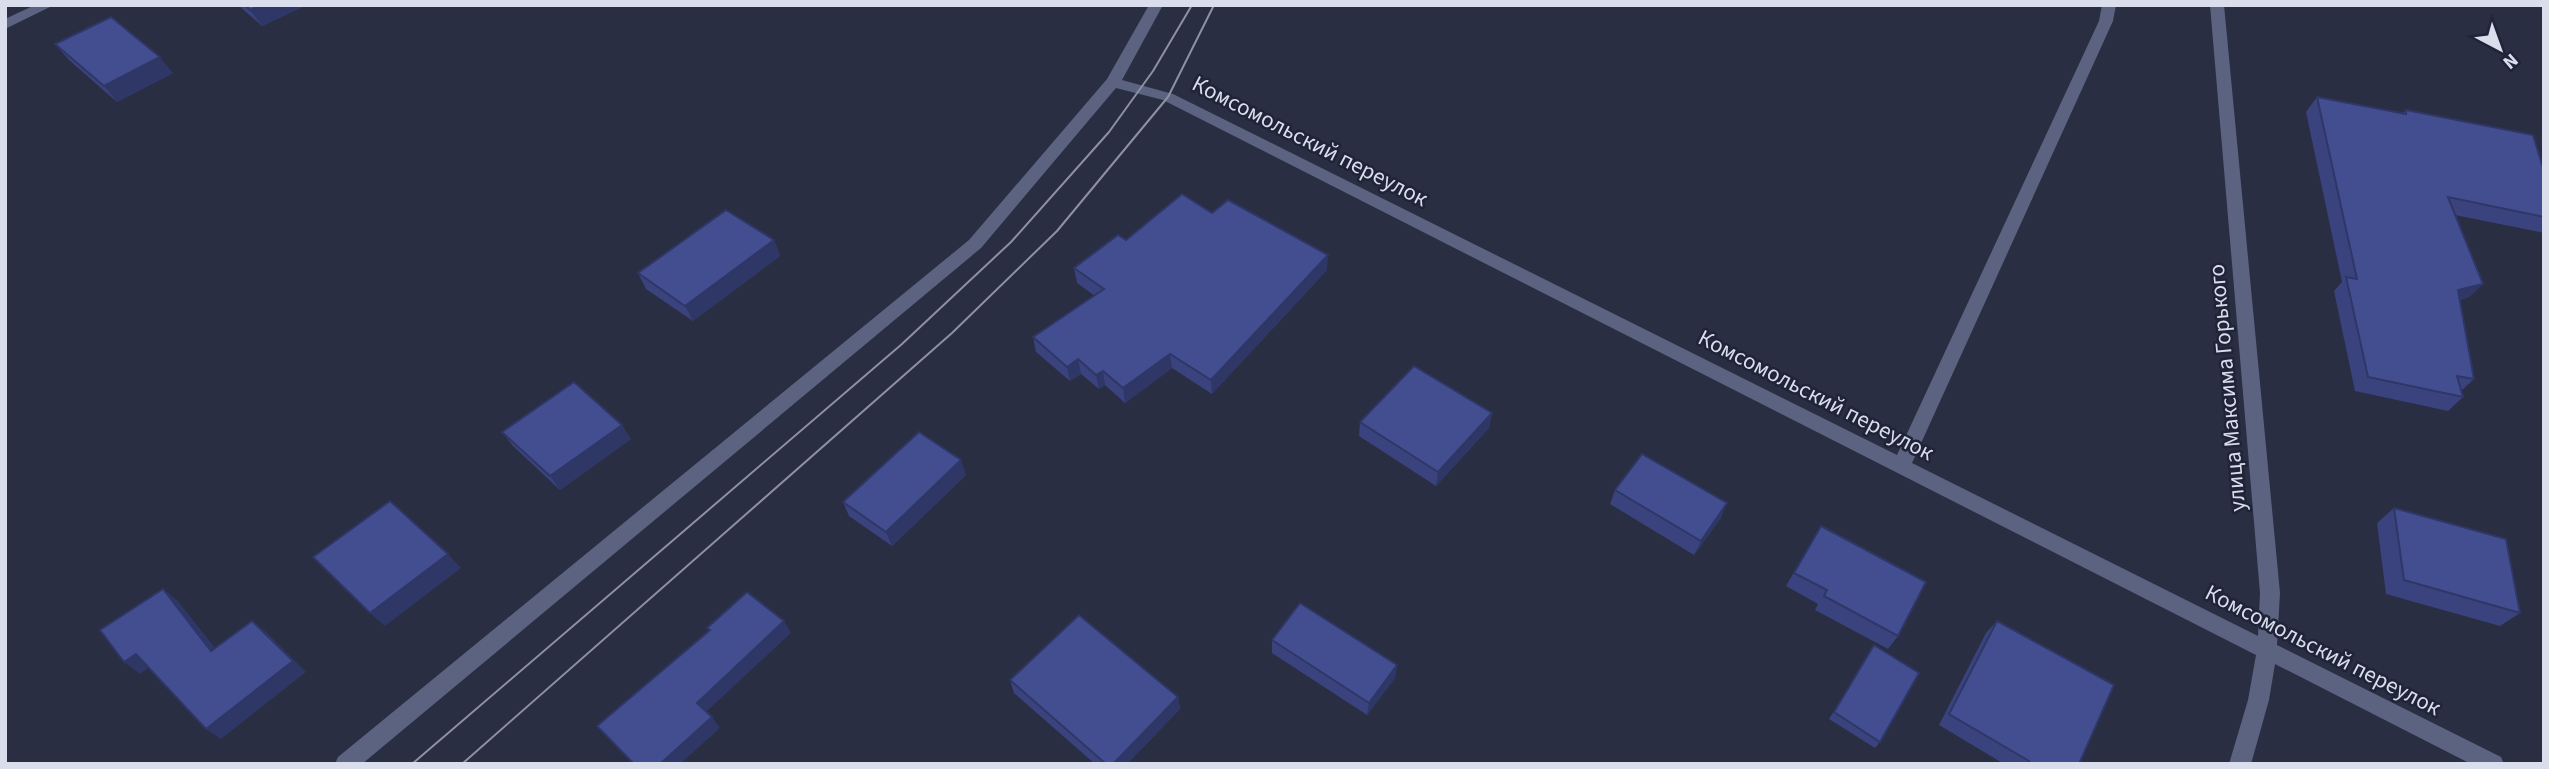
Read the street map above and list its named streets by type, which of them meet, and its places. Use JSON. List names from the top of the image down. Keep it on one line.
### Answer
{"streets":{"street":["Комсомольский переулок","улица Максима Горького"]},"crossings":[["Комсомольский переулок","улица Максима Горького"]],"north":"bottom right"}
